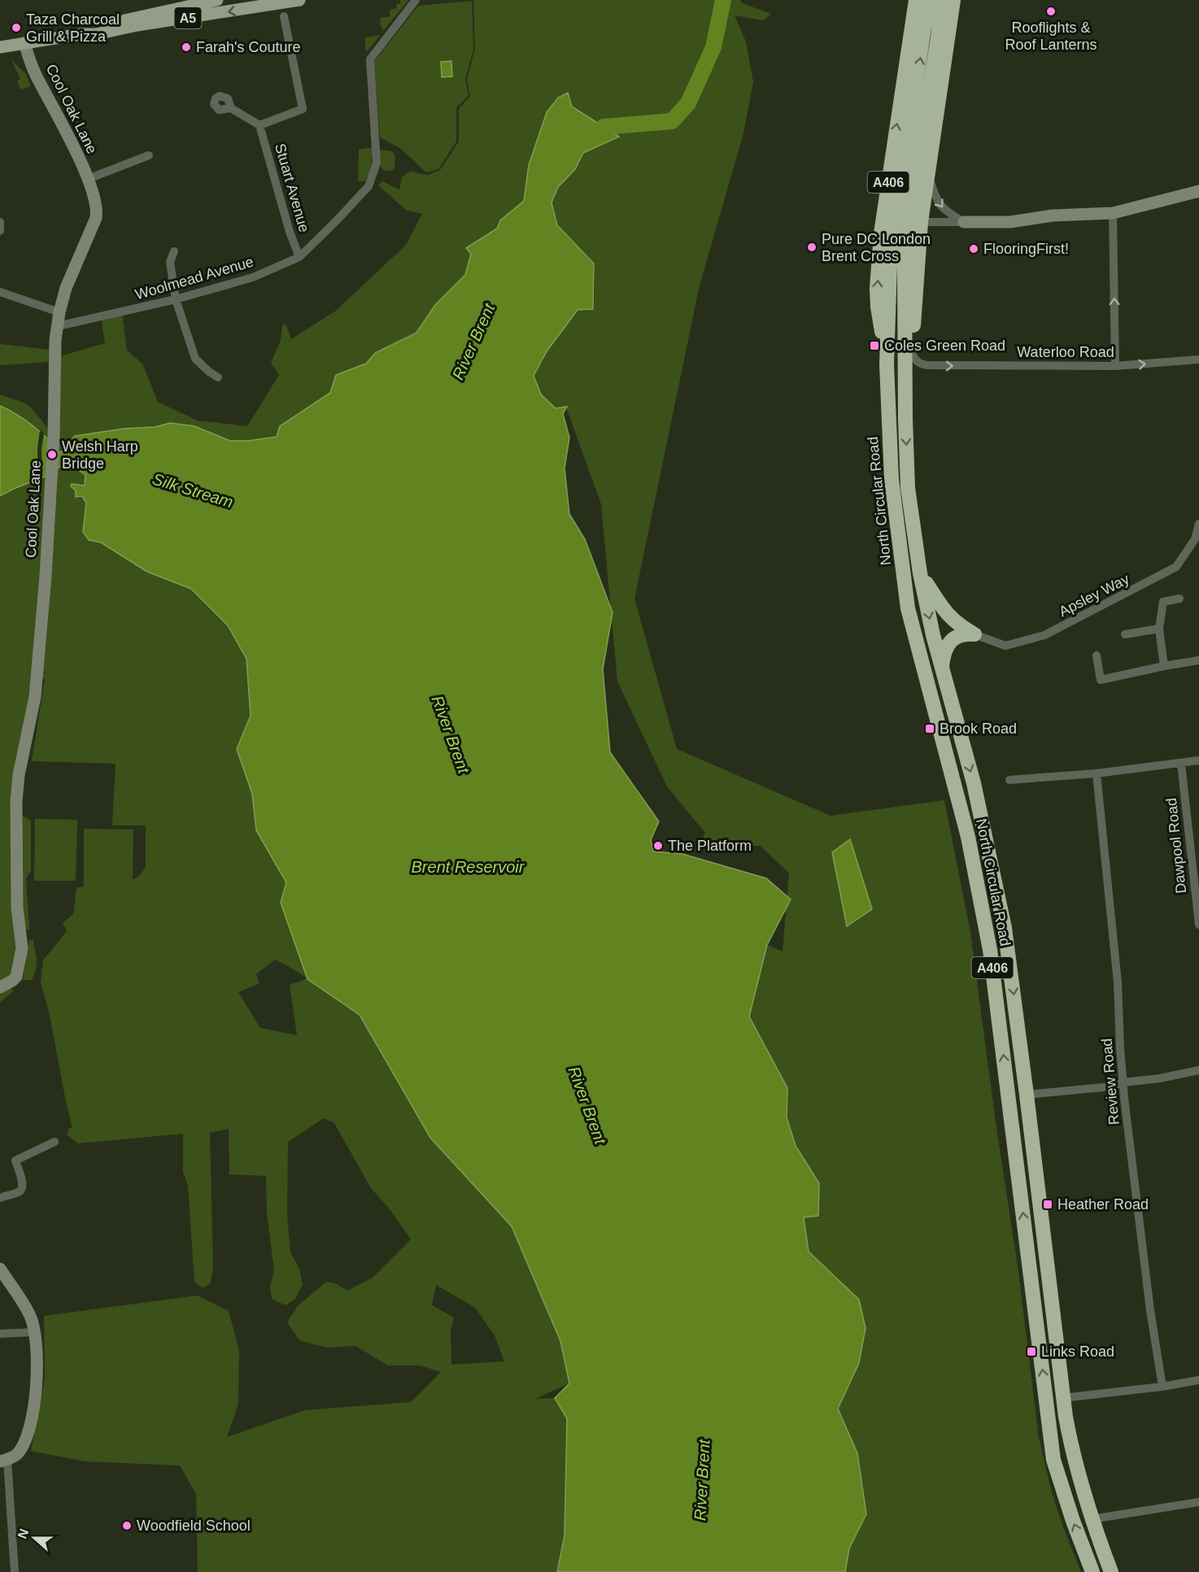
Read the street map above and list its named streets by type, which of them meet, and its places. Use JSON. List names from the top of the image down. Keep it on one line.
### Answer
{"streets":{"highway":["A406","North Circular Road"],"main road":["A5"],"street":["Cool Oak Lane","Stuart Avenue","Woolmead Avenue","Waterloo Road","Apsley Way","Dawpool Road","Review Road"]},"crossings":[["A5","Cool Oak Lane"],["Cool Oak Lane","Woolmead Avenue"],["A406","Waterloo Road"],["A406","North Circular Road"],["Stuart Avenue","Woolmead Avenue"]],"one_way":["Waterloo Road"],"water":["River Brent","Silk Stream","Brent Reservoir"],"places":{"other":["Rooflights & Roof Lanterns","Taza Charcoal Grill & Pizza","Farah's Couture","Pure DC London Brent Cross","FlooringFirst!","Welsh Harp Bridge","The Platform","Woodfield School"],"transit":["Coles Green Road","Brook Road","Heather Road","Links Road"]},"north":"left"}
